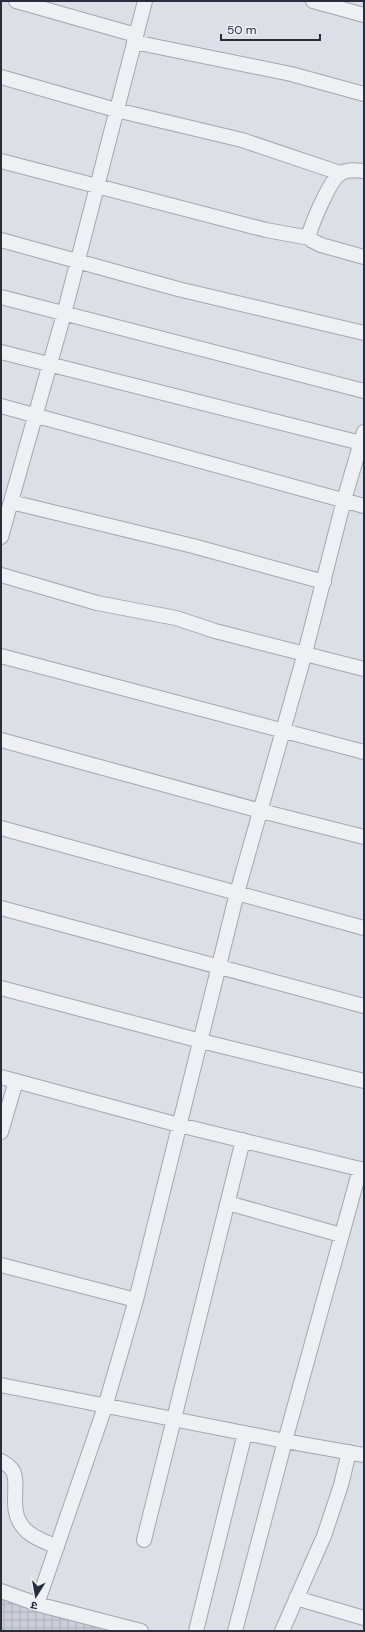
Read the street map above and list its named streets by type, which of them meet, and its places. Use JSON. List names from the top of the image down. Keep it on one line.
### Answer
{"scale_bar":"50 m","north":"bottom"}
